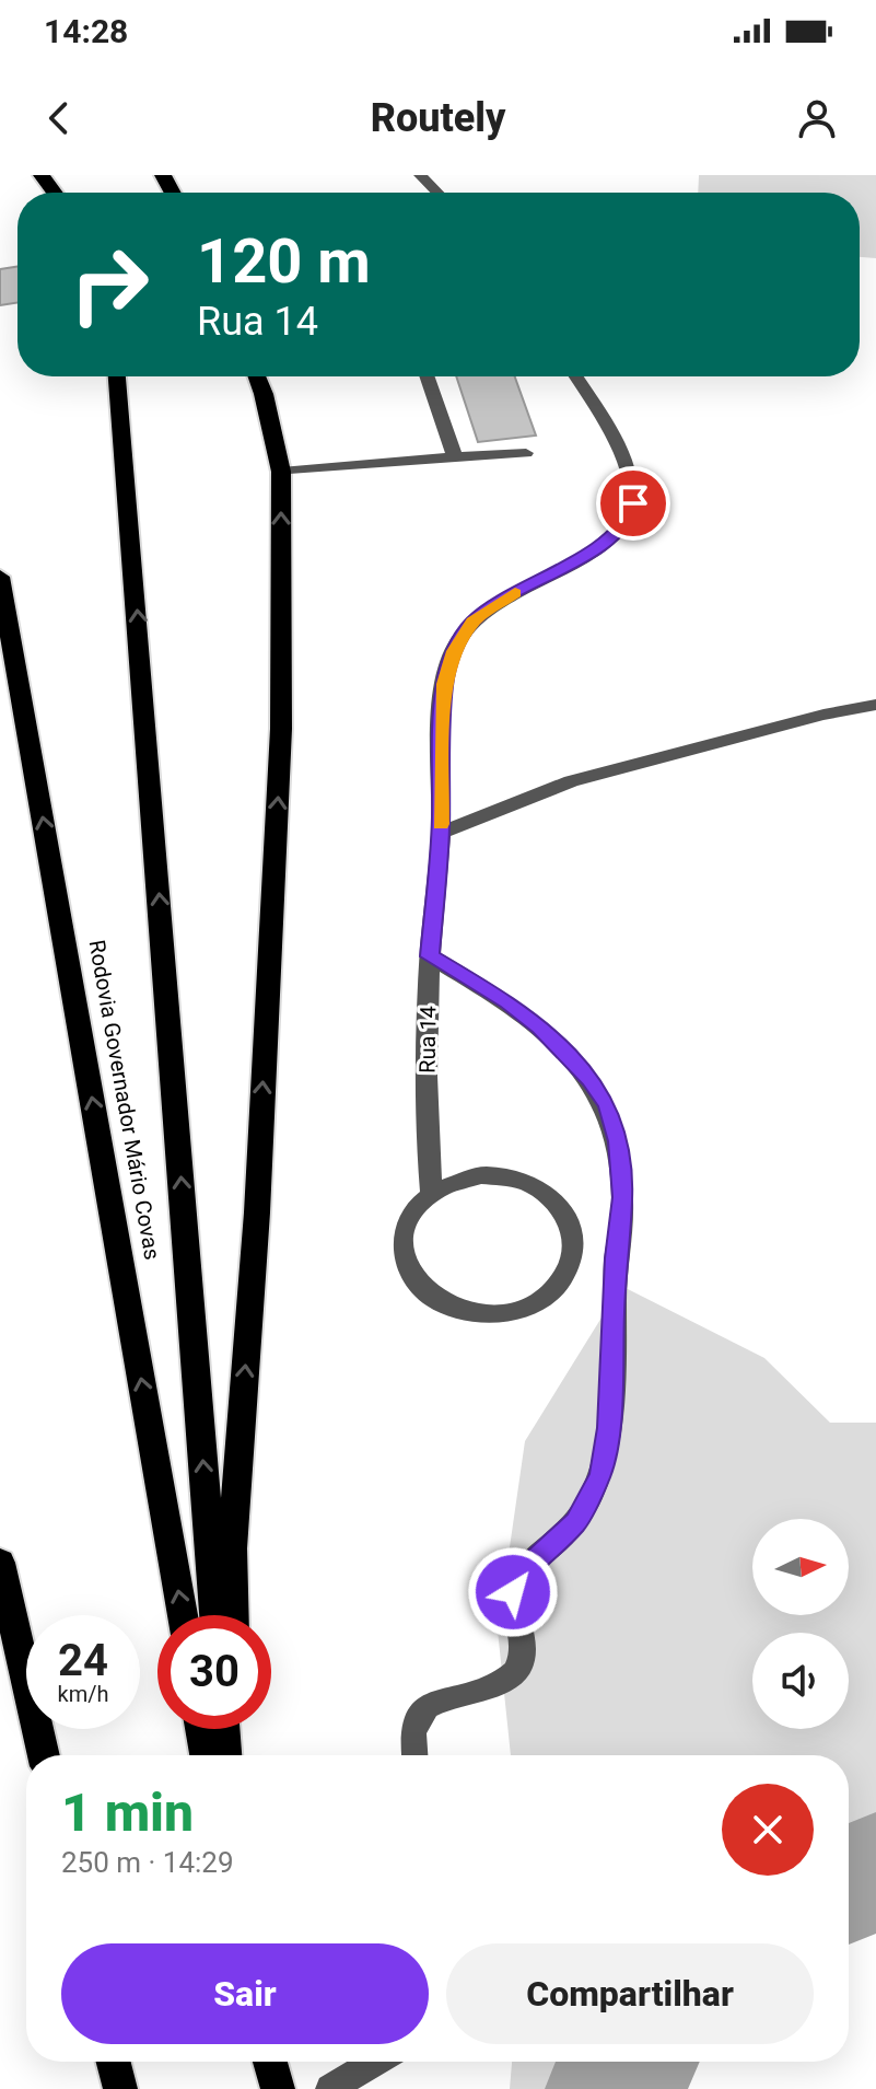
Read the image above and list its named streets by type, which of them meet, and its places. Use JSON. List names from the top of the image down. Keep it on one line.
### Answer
{"streets":{"highway":["Rodovia Governador Mário Covas"],"street":["Rua 14"]},"north":"right","page":{"status":"14:28","header":"Routely","turn":["120 m","Rua 14"],"speed":"24 km/h","limit":"30","heading":["1 min","250 m · 14:29"],"buttons":["Sair","Compartilhar"]}}
